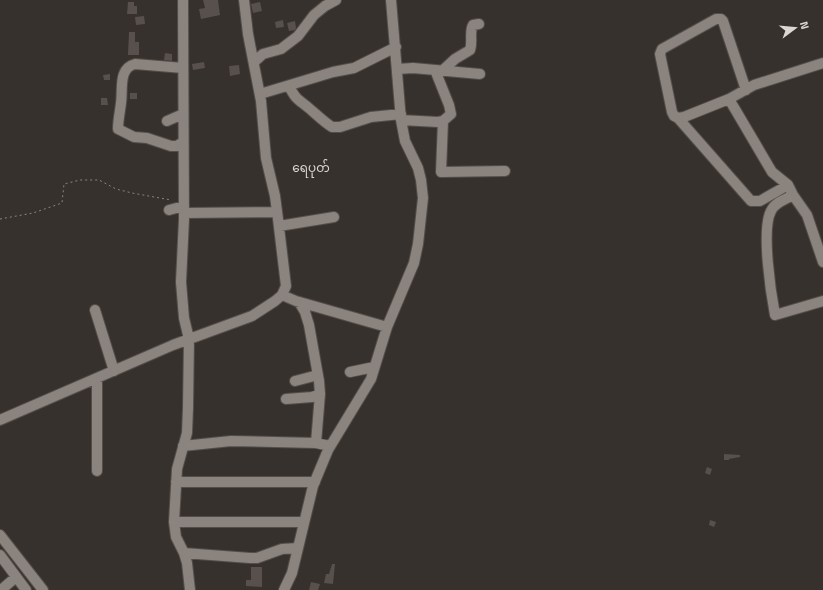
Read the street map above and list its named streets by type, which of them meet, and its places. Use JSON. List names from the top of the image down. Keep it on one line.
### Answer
{"districts":["ရေပုတ်"],"north":"right"}
